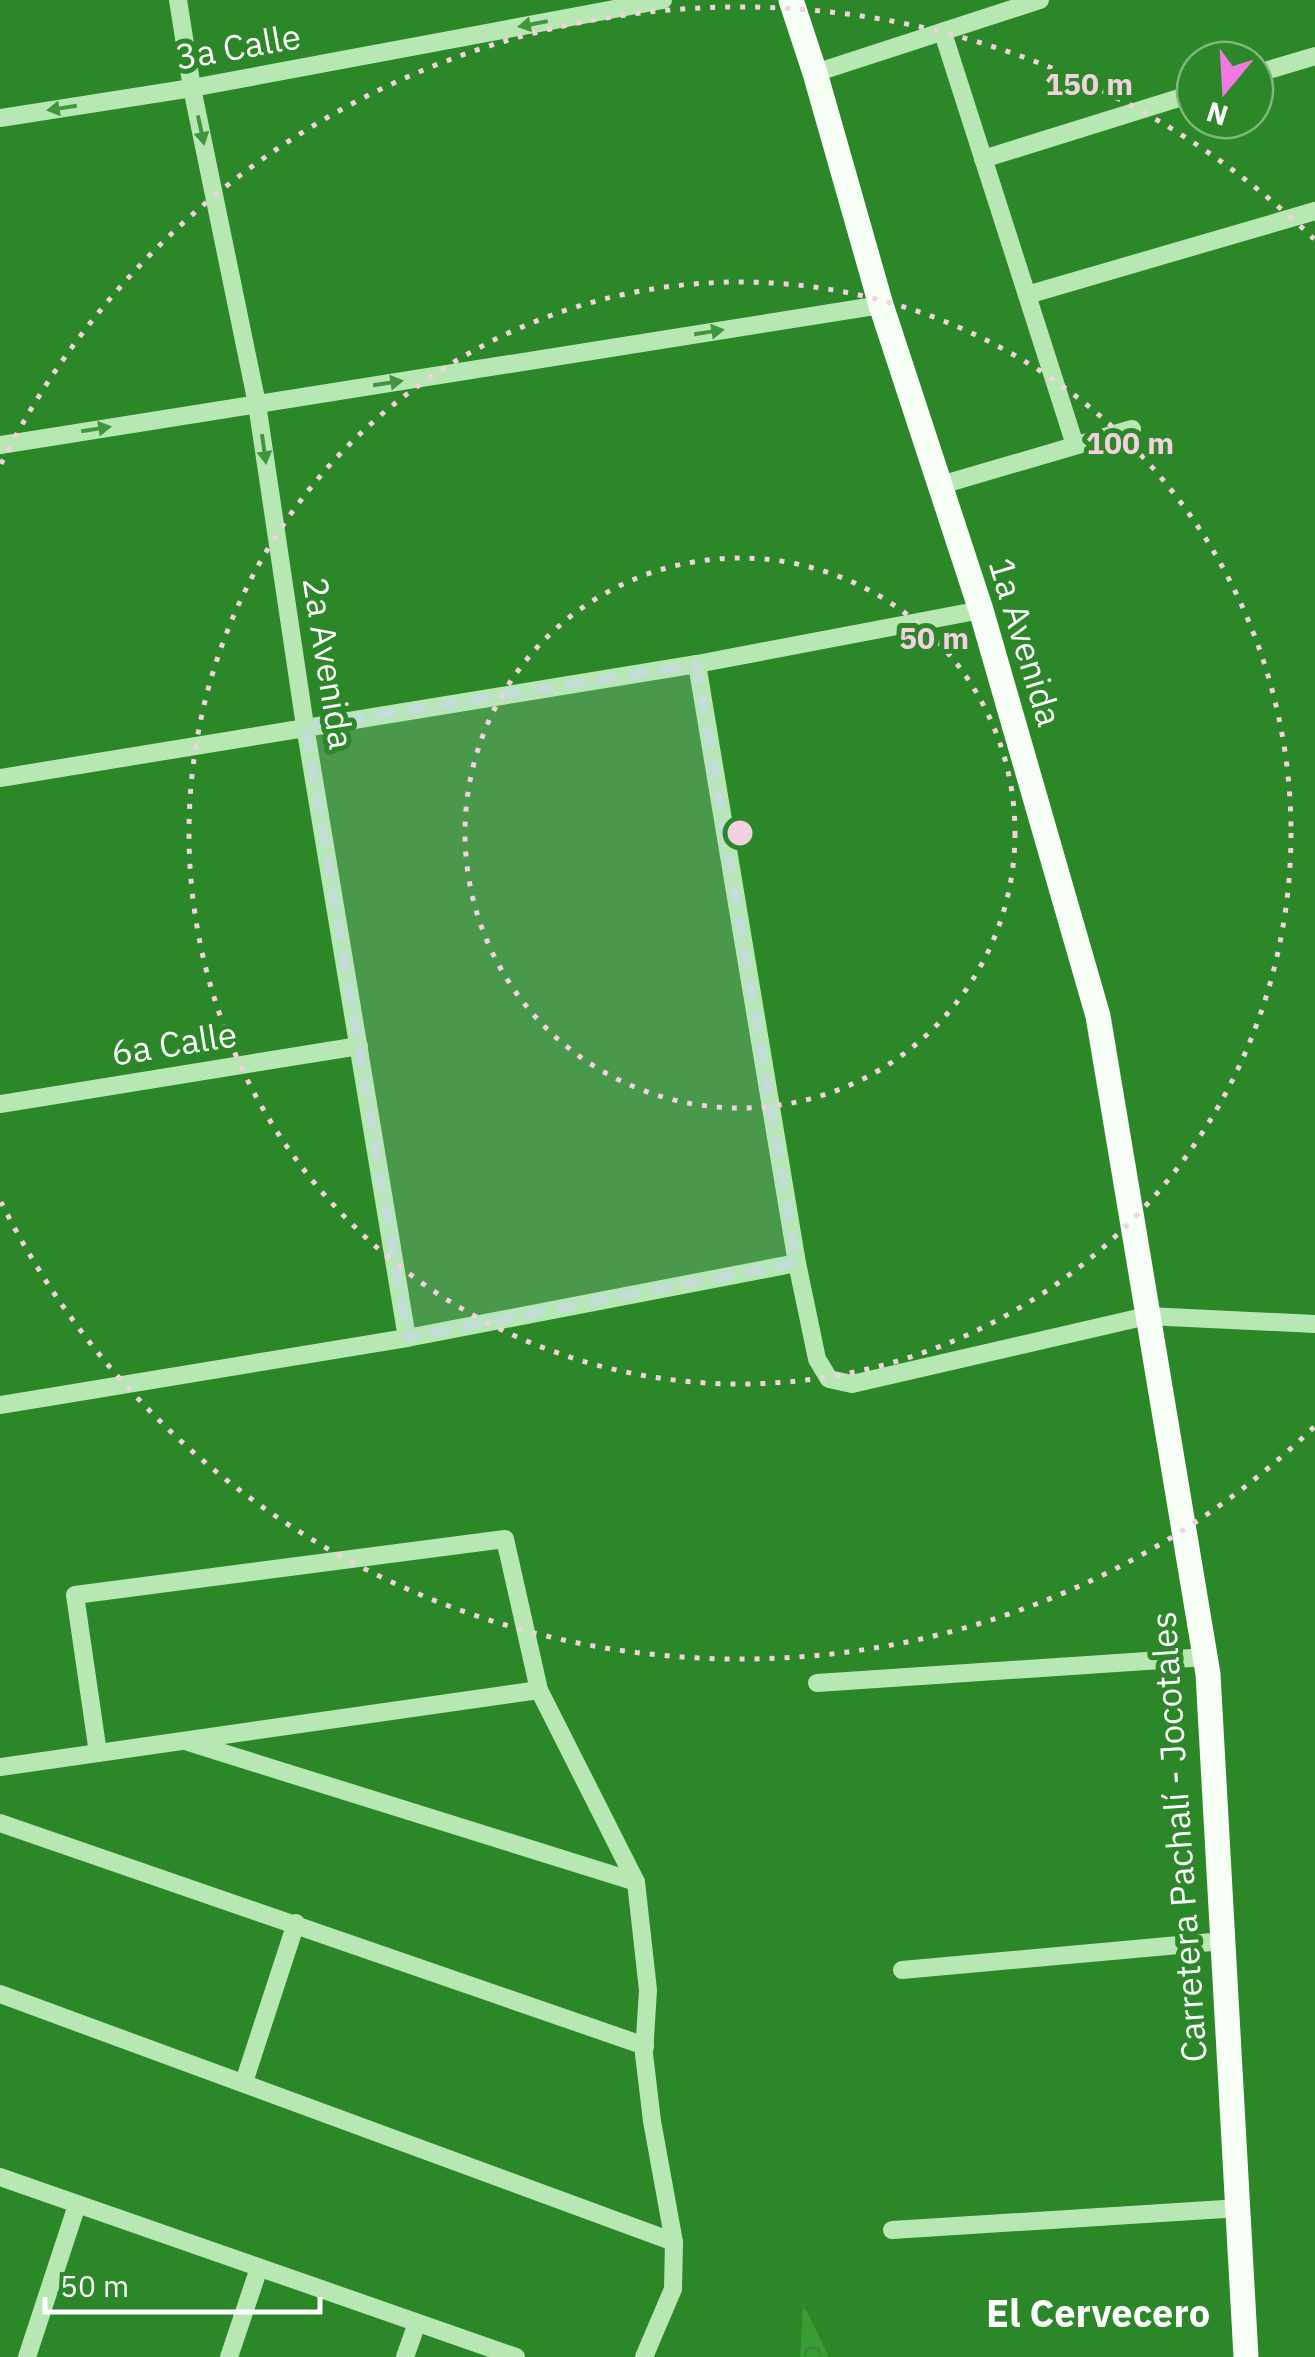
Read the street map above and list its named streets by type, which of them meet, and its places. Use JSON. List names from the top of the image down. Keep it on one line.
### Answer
{"streets":{"main road":["1a Avenida","Carretera Pachalí - Jocotales"],"street":["3a Calle","2a Avenida","6a Calle"]},"crossings":[["3a Calle","2a Avenida"],["1a Avenida","Carretera Pachalí - Jocotales"],["2a Avenida","6a Calle"]],"one_way":["3a Calle","2a Avenida"],"districts":["El Cervecero"],"scale_bar":"50 m","north":"bottom","rings":["150 m","100 m","50 m"]}
